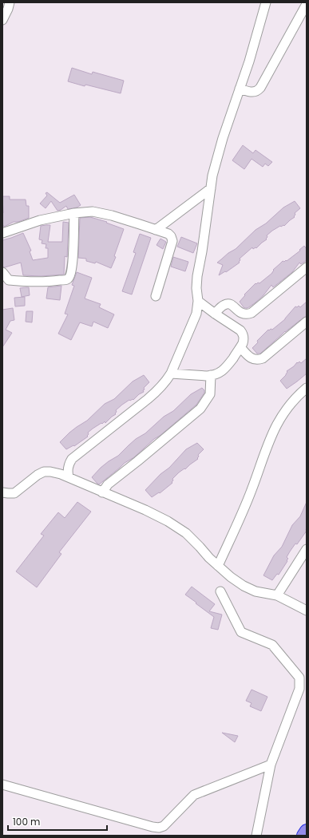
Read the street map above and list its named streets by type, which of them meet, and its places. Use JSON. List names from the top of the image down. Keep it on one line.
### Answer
{"scale_bar":"100 m"}
